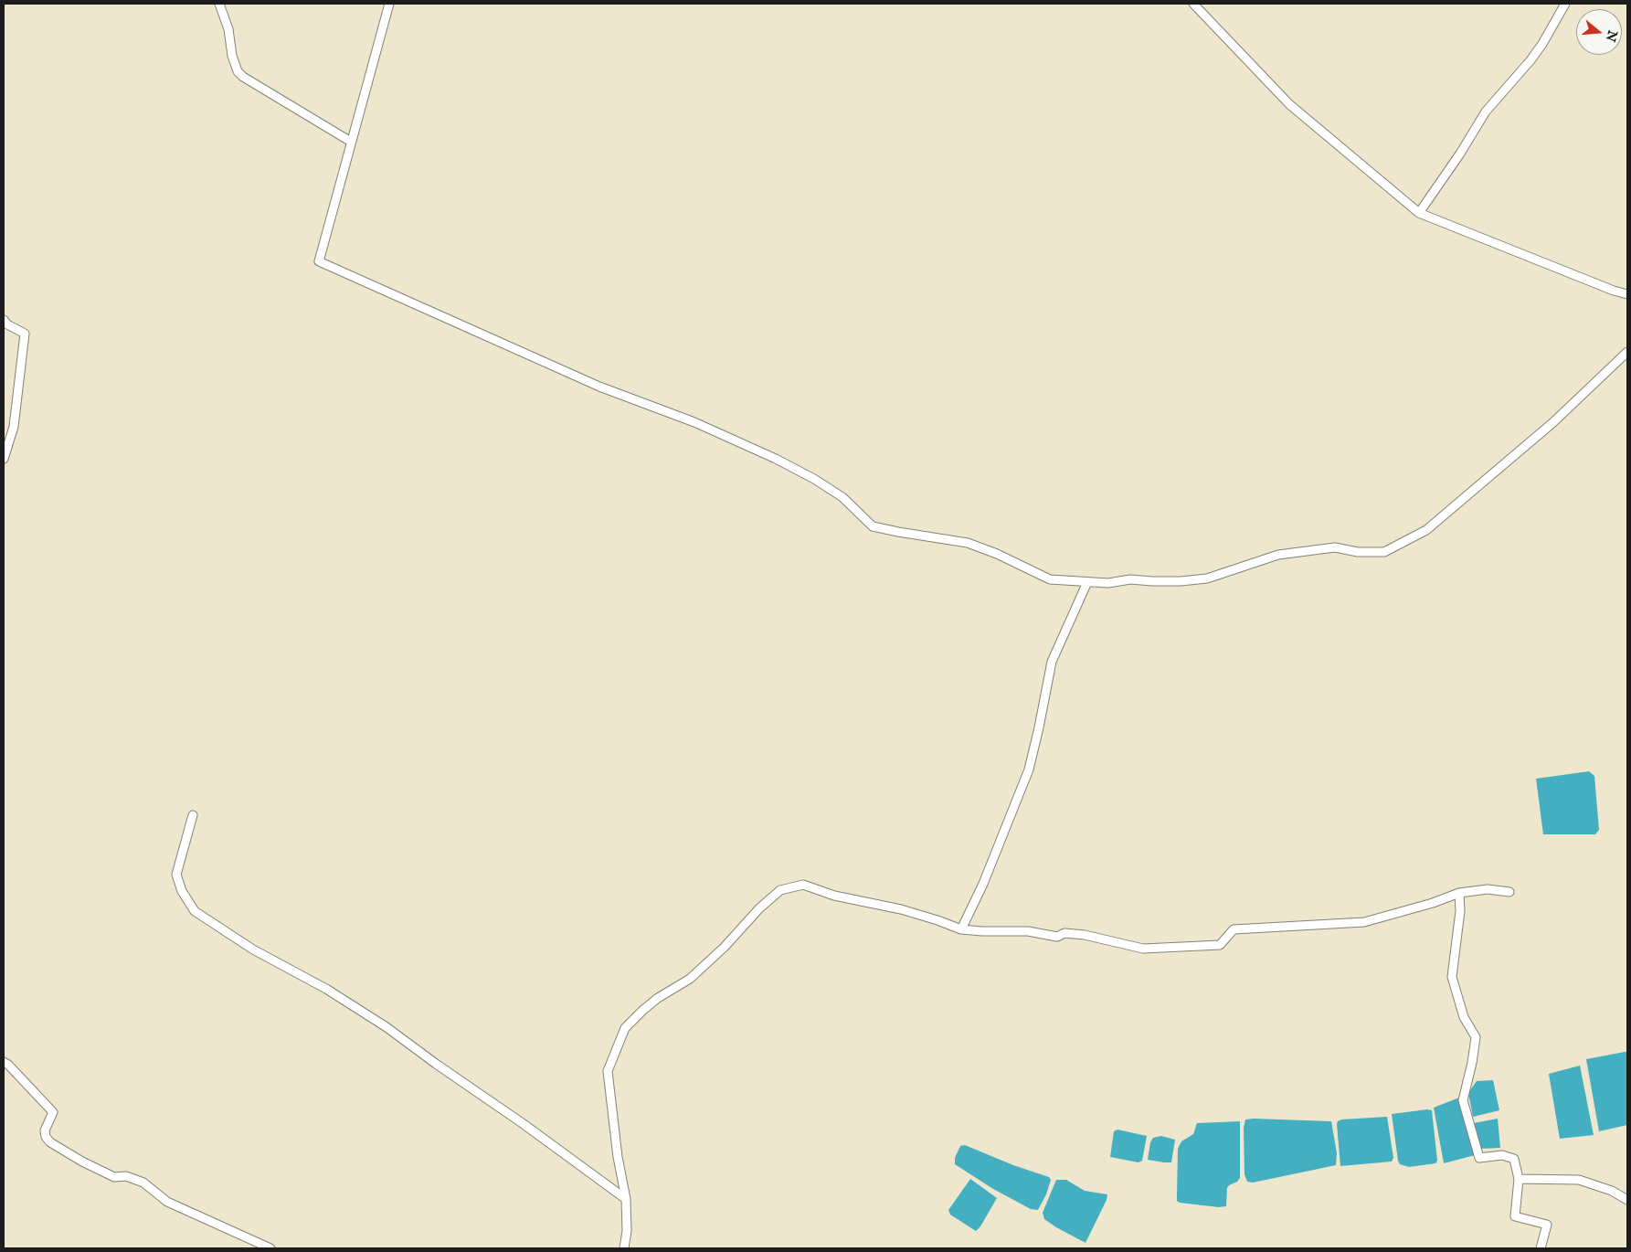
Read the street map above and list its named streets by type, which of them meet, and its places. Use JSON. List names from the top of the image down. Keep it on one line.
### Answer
{"north":"right"}
